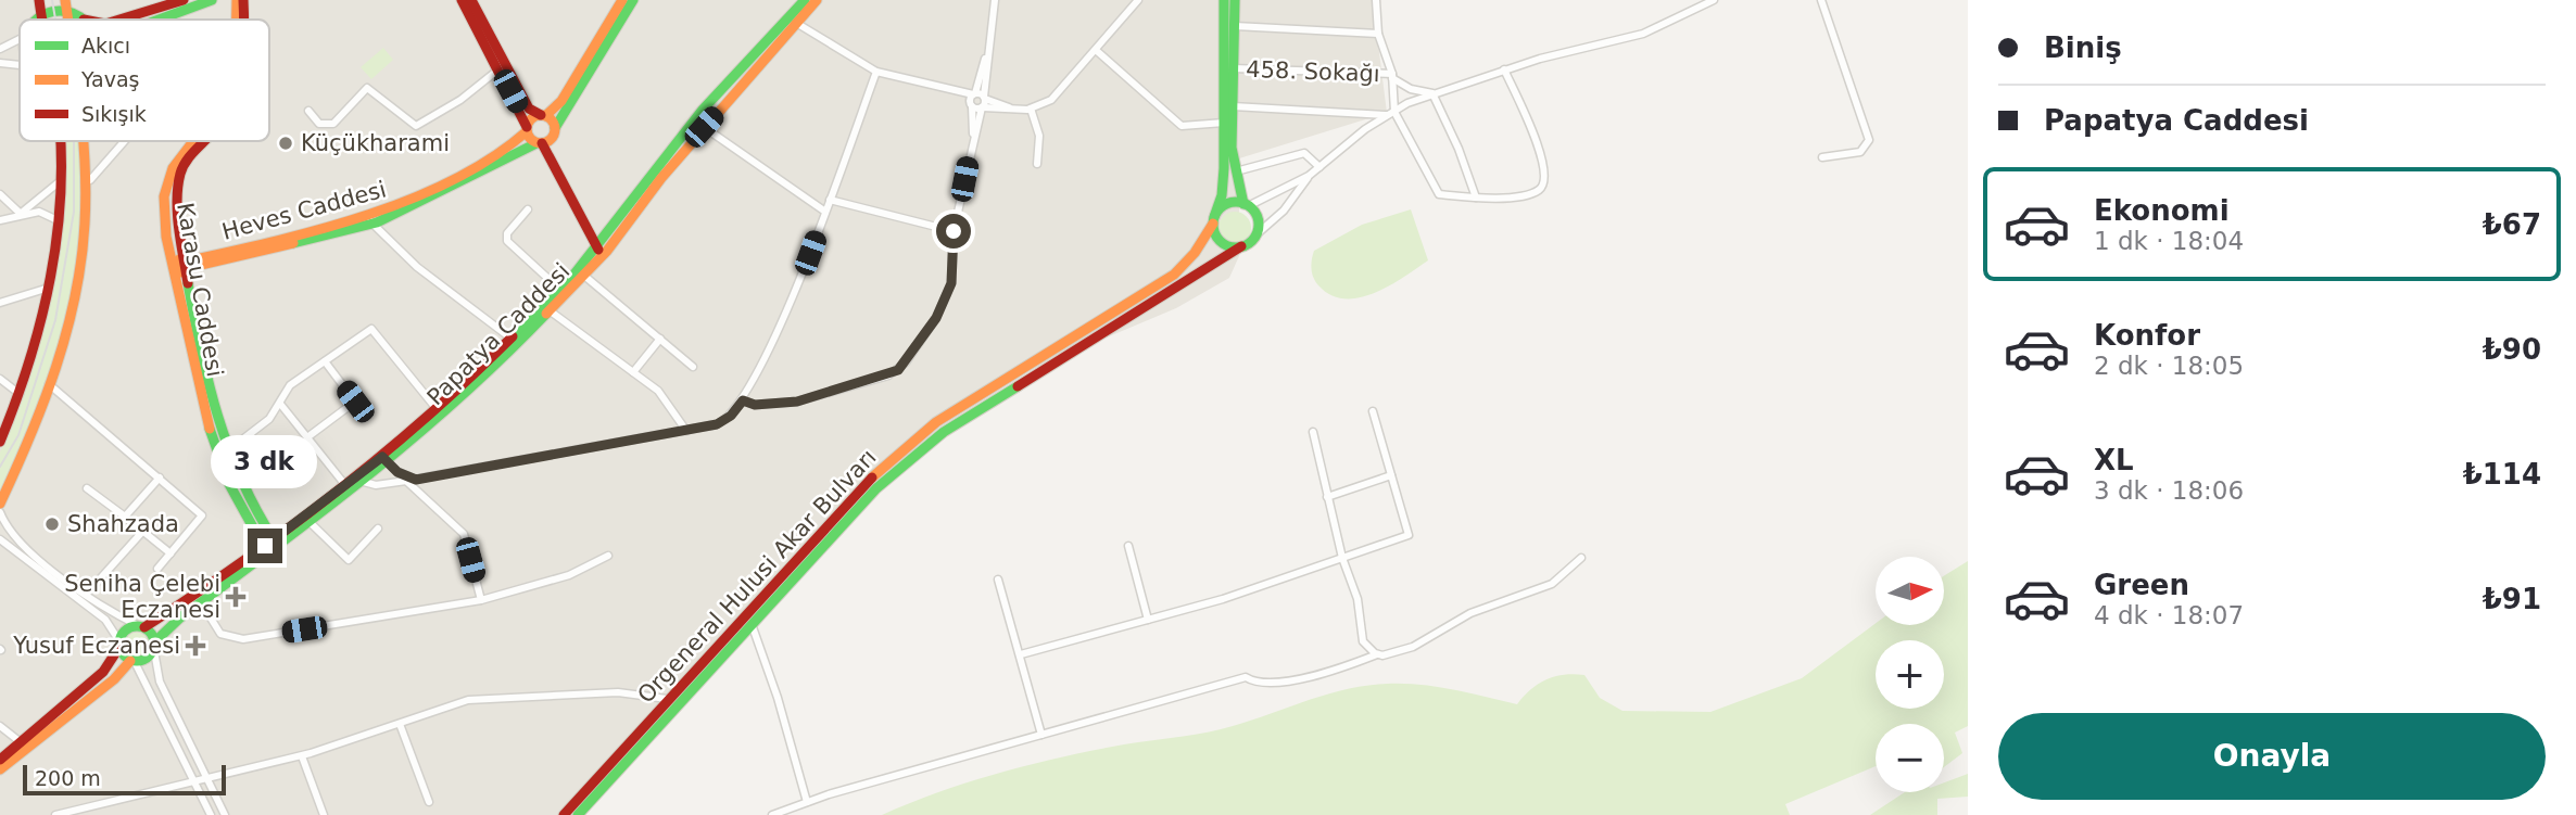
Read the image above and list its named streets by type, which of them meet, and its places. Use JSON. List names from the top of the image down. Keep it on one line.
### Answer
{"streets":{"street":["458. Sokağı","Heves Caddesi","Karasu Caddesi","Papatya Caddesi","Orgeneral Hulusi Akar Bulvarı"]},"crossings":[["Heves Caddesi","Karasu Caddesi"],["Karasu Caddesi","Papatya Caddesi"]],"places":{"other":["Küçükharami","Shahzada"],"health":["Seniha Çelebi Eczanesi","Yusuf Eczanesi"]},"legend":["Akıcı","Yavaş","Sıkışık"],"scale_bar":"200 m","north":"right","page":{"banner":["Biniş","Papatya Caddesi"],"list":[{"name":"Ekonomi","note":"1 dk · 18:04","value":"₺67"},{"name":"Konfor","note":"2 dk · 18:05","value":"₺90"},{"name":"XL","note":"3 dk · 18:06","value":"₺114"},{"name":"Green","note":"4 dk · 18:07","value":"₺91"}],"bubble":"3 dk","map_buttons":["+","−"],"buttons":"Onayla","scale":"200 m"}}
